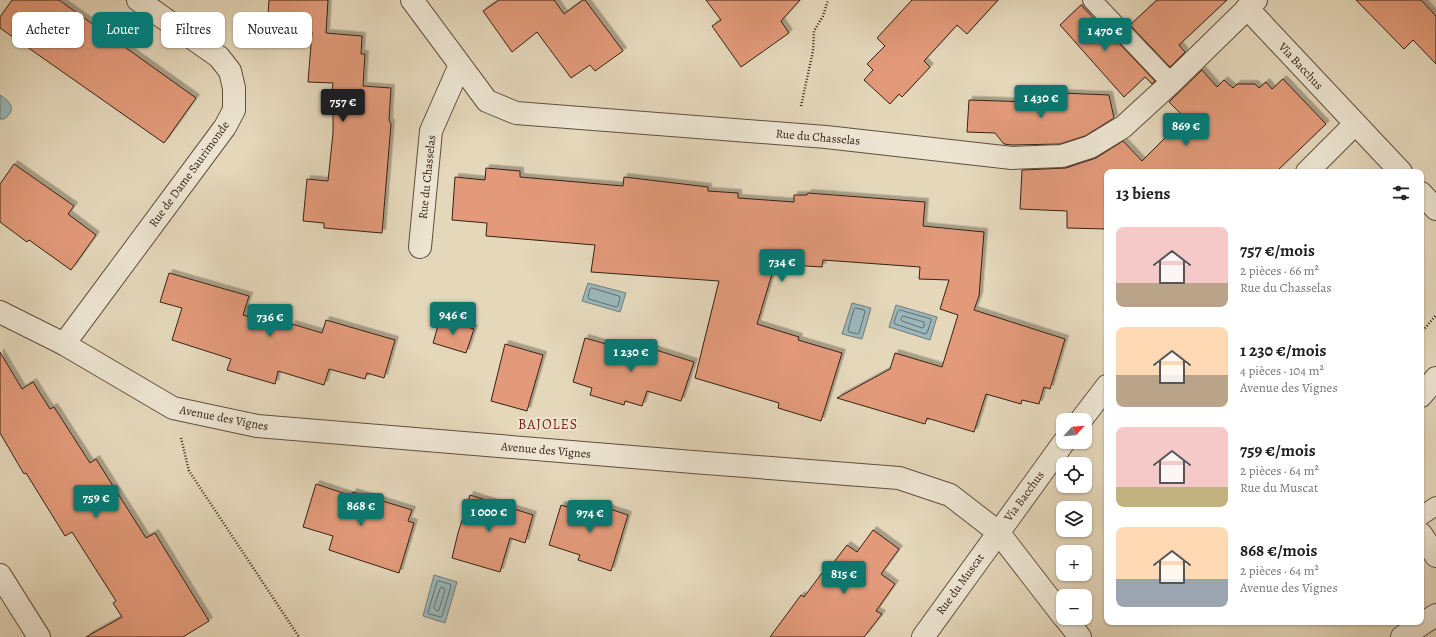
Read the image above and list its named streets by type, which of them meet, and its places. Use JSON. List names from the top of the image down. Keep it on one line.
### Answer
{"streets":{"street":["Via Bacchus","Rue du Chasselas","Rue de Dame Saurimonde","Avenue des Vignes","Rue du Muscat"]},"crossings":[["Via Bacchus","Rue du Chasselas"],["Via Bacchus","Avenue des Vignes"],["Via Bacchus","Rue du Muscat"],["Rue de Dame Saurimonde","Avenue des Vignes"],["Avenue des Vignes","Rue du Muscat"]],"districts":["BAJOLES"],"north":"top right","page":{"chip":["Acheter","Louer","Filtres","Nouveau"],"price":["1 470 €","1 430 €","757 €","869 €","734 €","946 €","736 €","1 230 €","759 €","868 €","1 000 €","974 €","815 €"],"heading":"13 biens","list":[{"name":"757 €/mois","note":"2 pièces · 66 m² · Rue du Chasselas"},{"name":"1 230 €/mois","note":"4 pièces · 104 m² · Avenue des Vignes"},{"name":"759 €/mois","note":"2 pièces · 64 m² · Rue du Muscat"},{"name":"868 €/mois","note":"2 pièces · 64 m² · Avenue des Vignes"}],"map_buttons":["+","−"]}}
